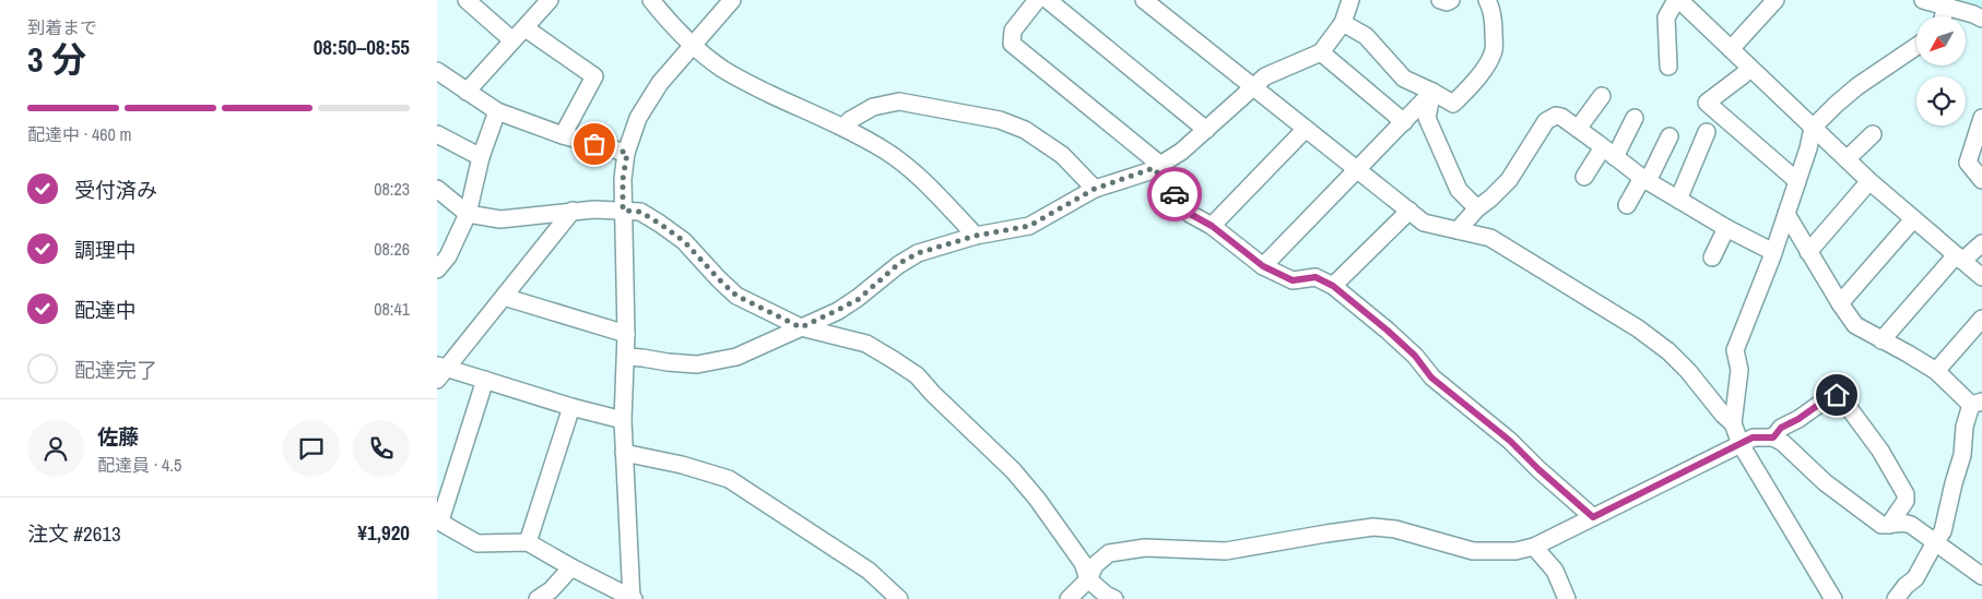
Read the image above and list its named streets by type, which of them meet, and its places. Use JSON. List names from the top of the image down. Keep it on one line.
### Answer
{"north":"bottom left","page":{"heading":["3 分","到着まで","08:50–08:55"],"panel":["佐藤","配達員 · 4.5","注文 #2613","¥1,920"],"bar":"配達中 · 460 m","list":[["受付済み","08:23"],["調理中","08:26"],["配達中","08:41"],"配達完了"]}}
